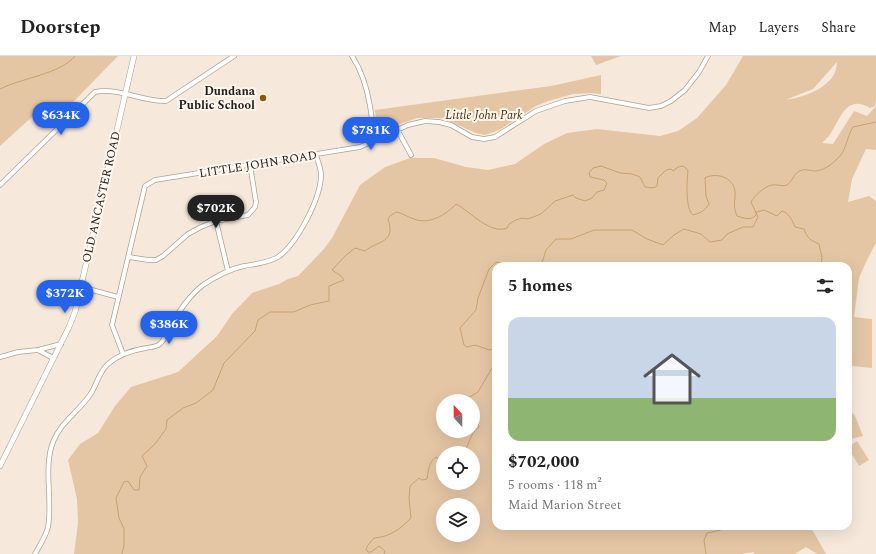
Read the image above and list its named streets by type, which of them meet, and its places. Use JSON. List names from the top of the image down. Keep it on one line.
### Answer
{"streets":{"street":["LITTLE JOHN ROAD","OLD ANCASTER ROAD"]},"parks":["Little John Park"],"places":["Dundana Public School"],"north":"top","page":{"header":"Doorstep","nav":["Map","Layers","Share"],"price":["$634K","$781K","$702K","$372K","$386K"],"heading":"5 homes","list":[{"name":"$702,000","note":"5 rooms · 118 m² · Maid Marion Street"}]}}
